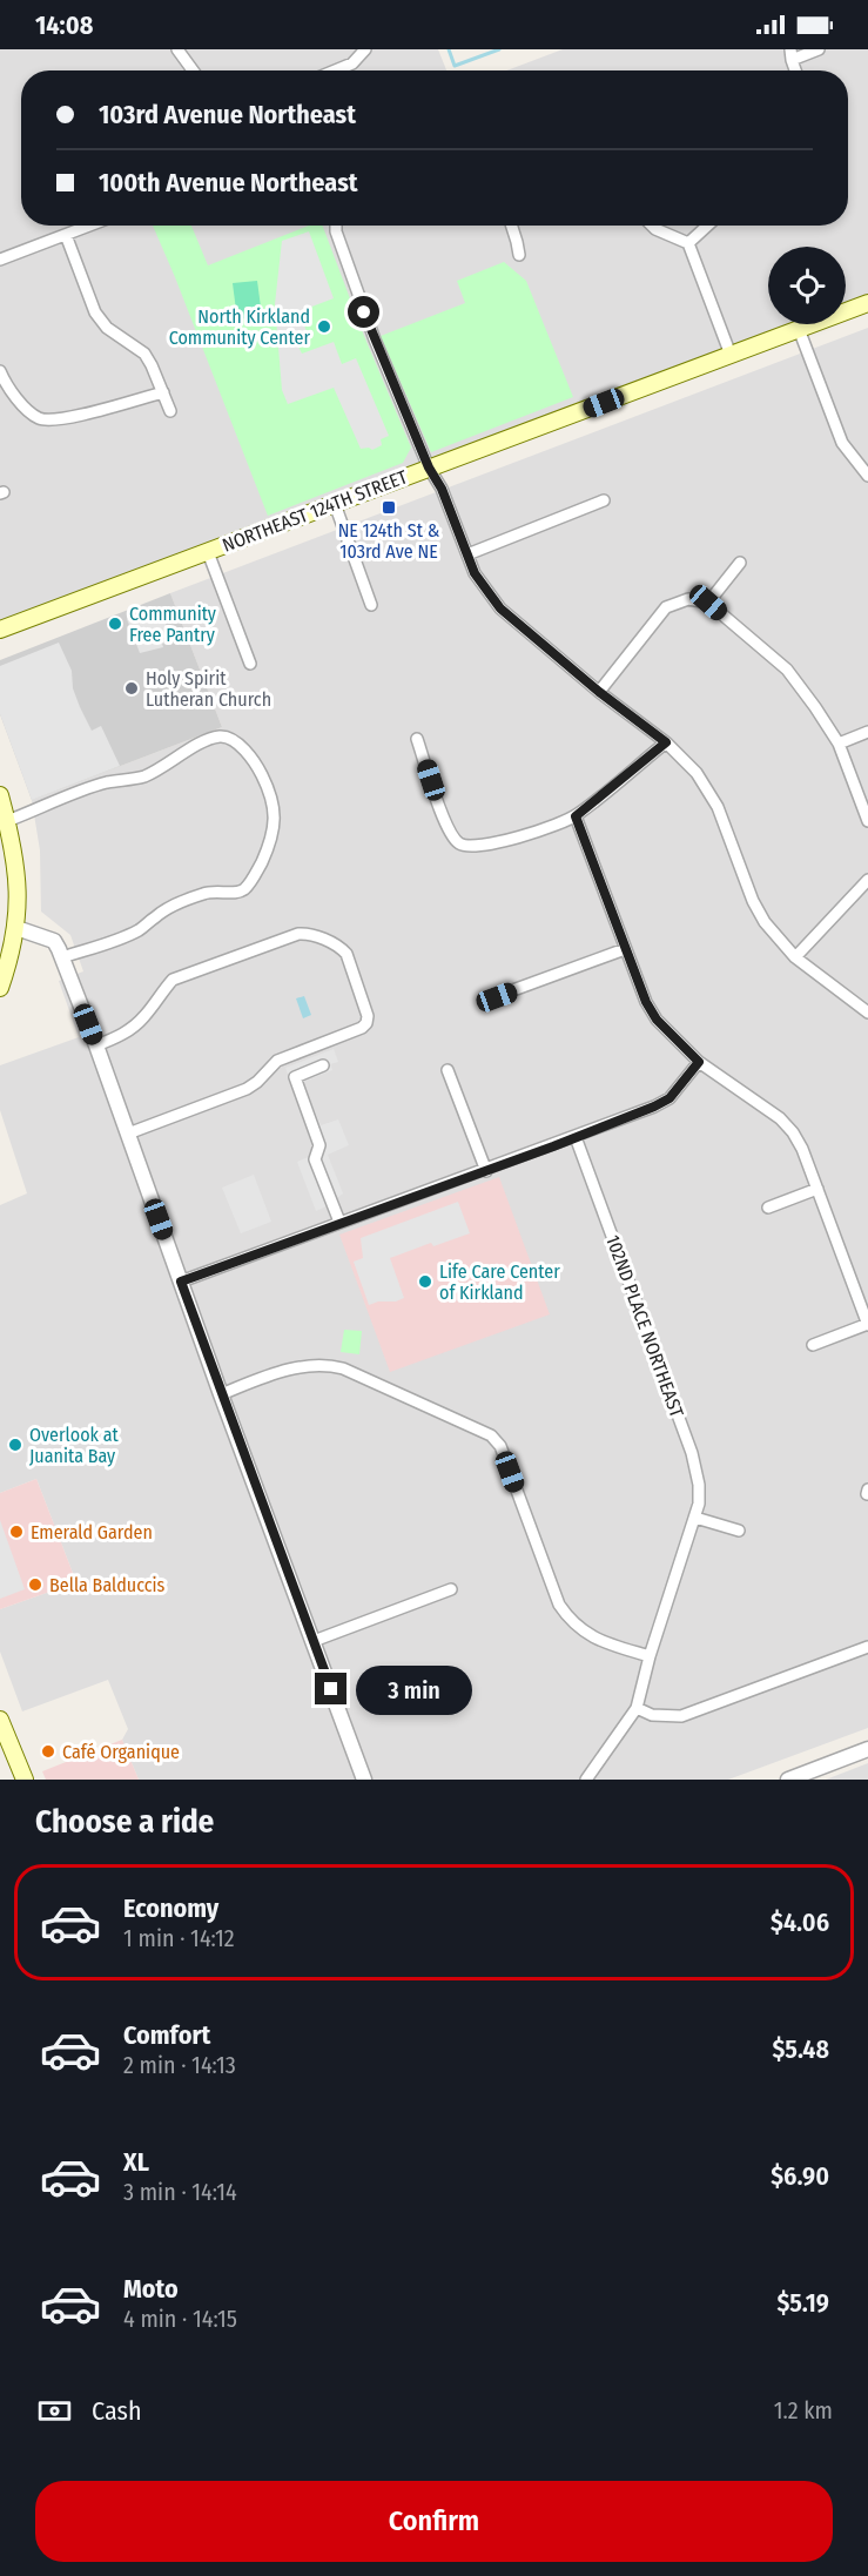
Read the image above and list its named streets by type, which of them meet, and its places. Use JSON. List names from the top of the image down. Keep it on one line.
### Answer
{"streets":{"main road":["NORTHEAST 124TH STREET"],"street":["102ND PLACE NORTHEAST"]},"places":{"other":["North Kirkland Community Center","Community Free Pantry","Holy Spirit Lutheran Church","Life Care Center of Kirkland","Overlook at Juanita Bay","Emerald Garden","Bella Balduccis","Café Organique"],"transit":["NE 124th St & 103rd Ave NE"]},"page":{"status":"14:08","banner":["103rd Avenue Northeast","100th Avenue Northeast"],"bubble":"3 min","heading":"Choose a ride","list":[{"name":"Economy","note":"1 min · 14:12","value":"$4.06"},{"name":"Comfort","note":"2 min · 14:13","value":"$5.48"},{"name":"XL","note":"3 min · 14:14","value":"$6.90"},{"name":"Moto","note":"4 min · 14:15","value":"$5.19"}],"pay":["Cash","1.2 km"],"buttons":"Confirm"}}
